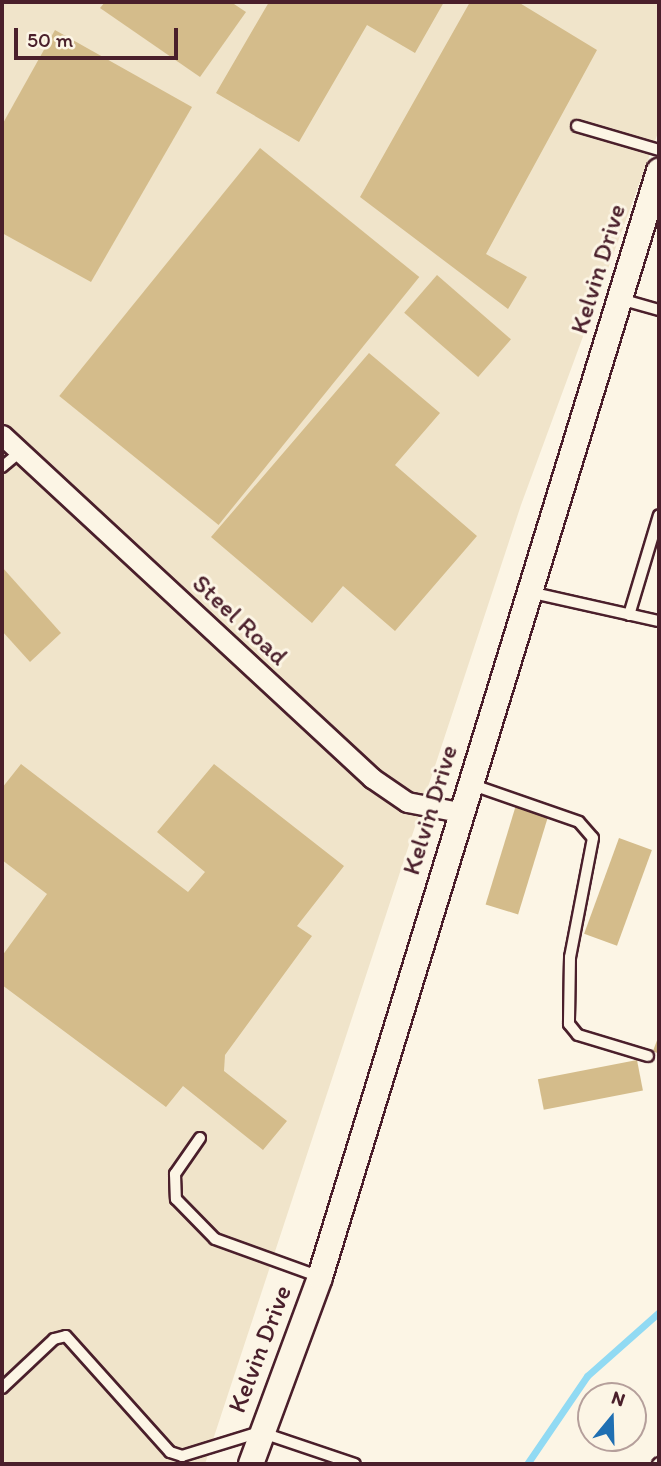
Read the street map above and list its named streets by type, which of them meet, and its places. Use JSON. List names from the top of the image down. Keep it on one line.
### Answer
{"streets":{"street":["Kelvin Drive","Steel Road"]},"crossings":[["Kelvin Drive","Steel Road"]],"scale_bar":"50 m","north":"top"}
